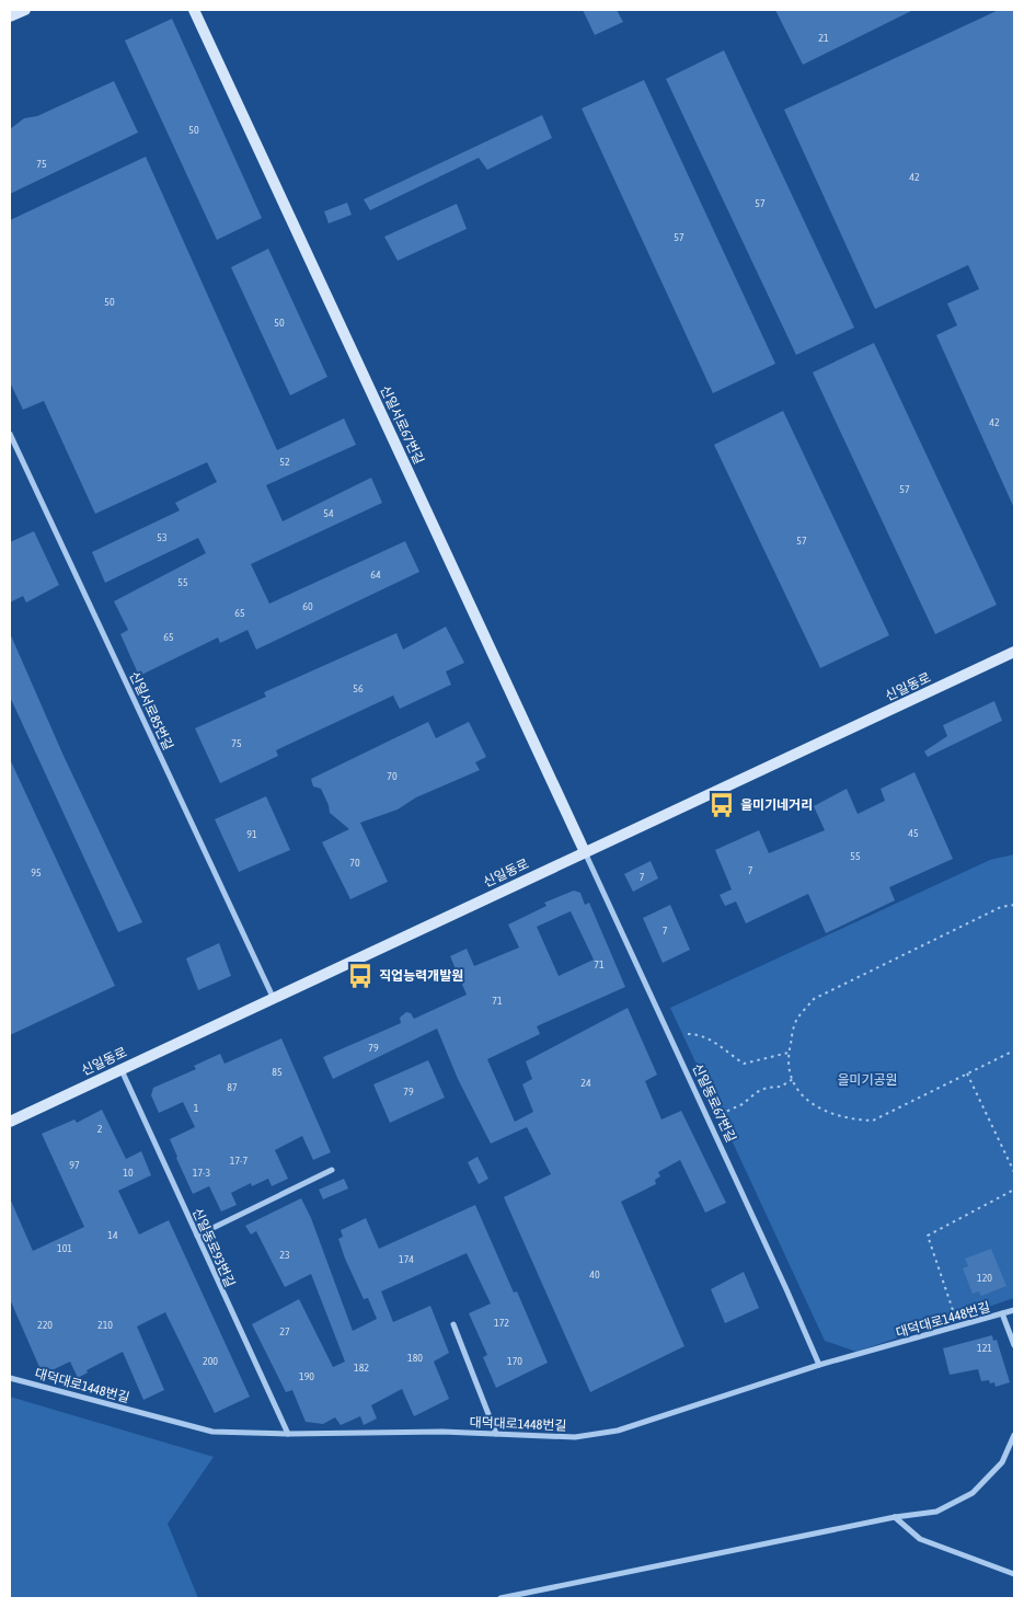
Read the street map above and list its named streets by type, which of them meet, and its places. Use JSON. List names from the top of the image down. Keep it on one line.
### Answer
{"streets":{"main road":["신일서로67번길","신일동로"],"street":["신일서로85번길","신일동로67번길","신일동로93번길","대덕대로1448번길"]},"crossings":[["신일서로67번길","신일동로"],["신일서로67번길","신일동로67번길"],["신일동로","신일서로85번길"],["신일동로","신일동로67번길"],["신일동로","신일동로93번길"],["신일동로67번길","대덕대로1448번길"],["신일동로93번길","대덕대로1448번길"]],"parks":["을미기공원"],"places":{"bus stop":["을미기네거리","직업능력개발원"]},"house_numbers":["21","50","75","42","57","57","50","50","42","52","57","54","53","57","64","55","60","65","65","56","75","70","45","91","55","70","7","95","7","7","71","71","79","85","24","87","79","1","2","17-7","97","10","17-3","14","101","23","174","40","120","172","220","210","27","121","180","200","170","182","190"]}
